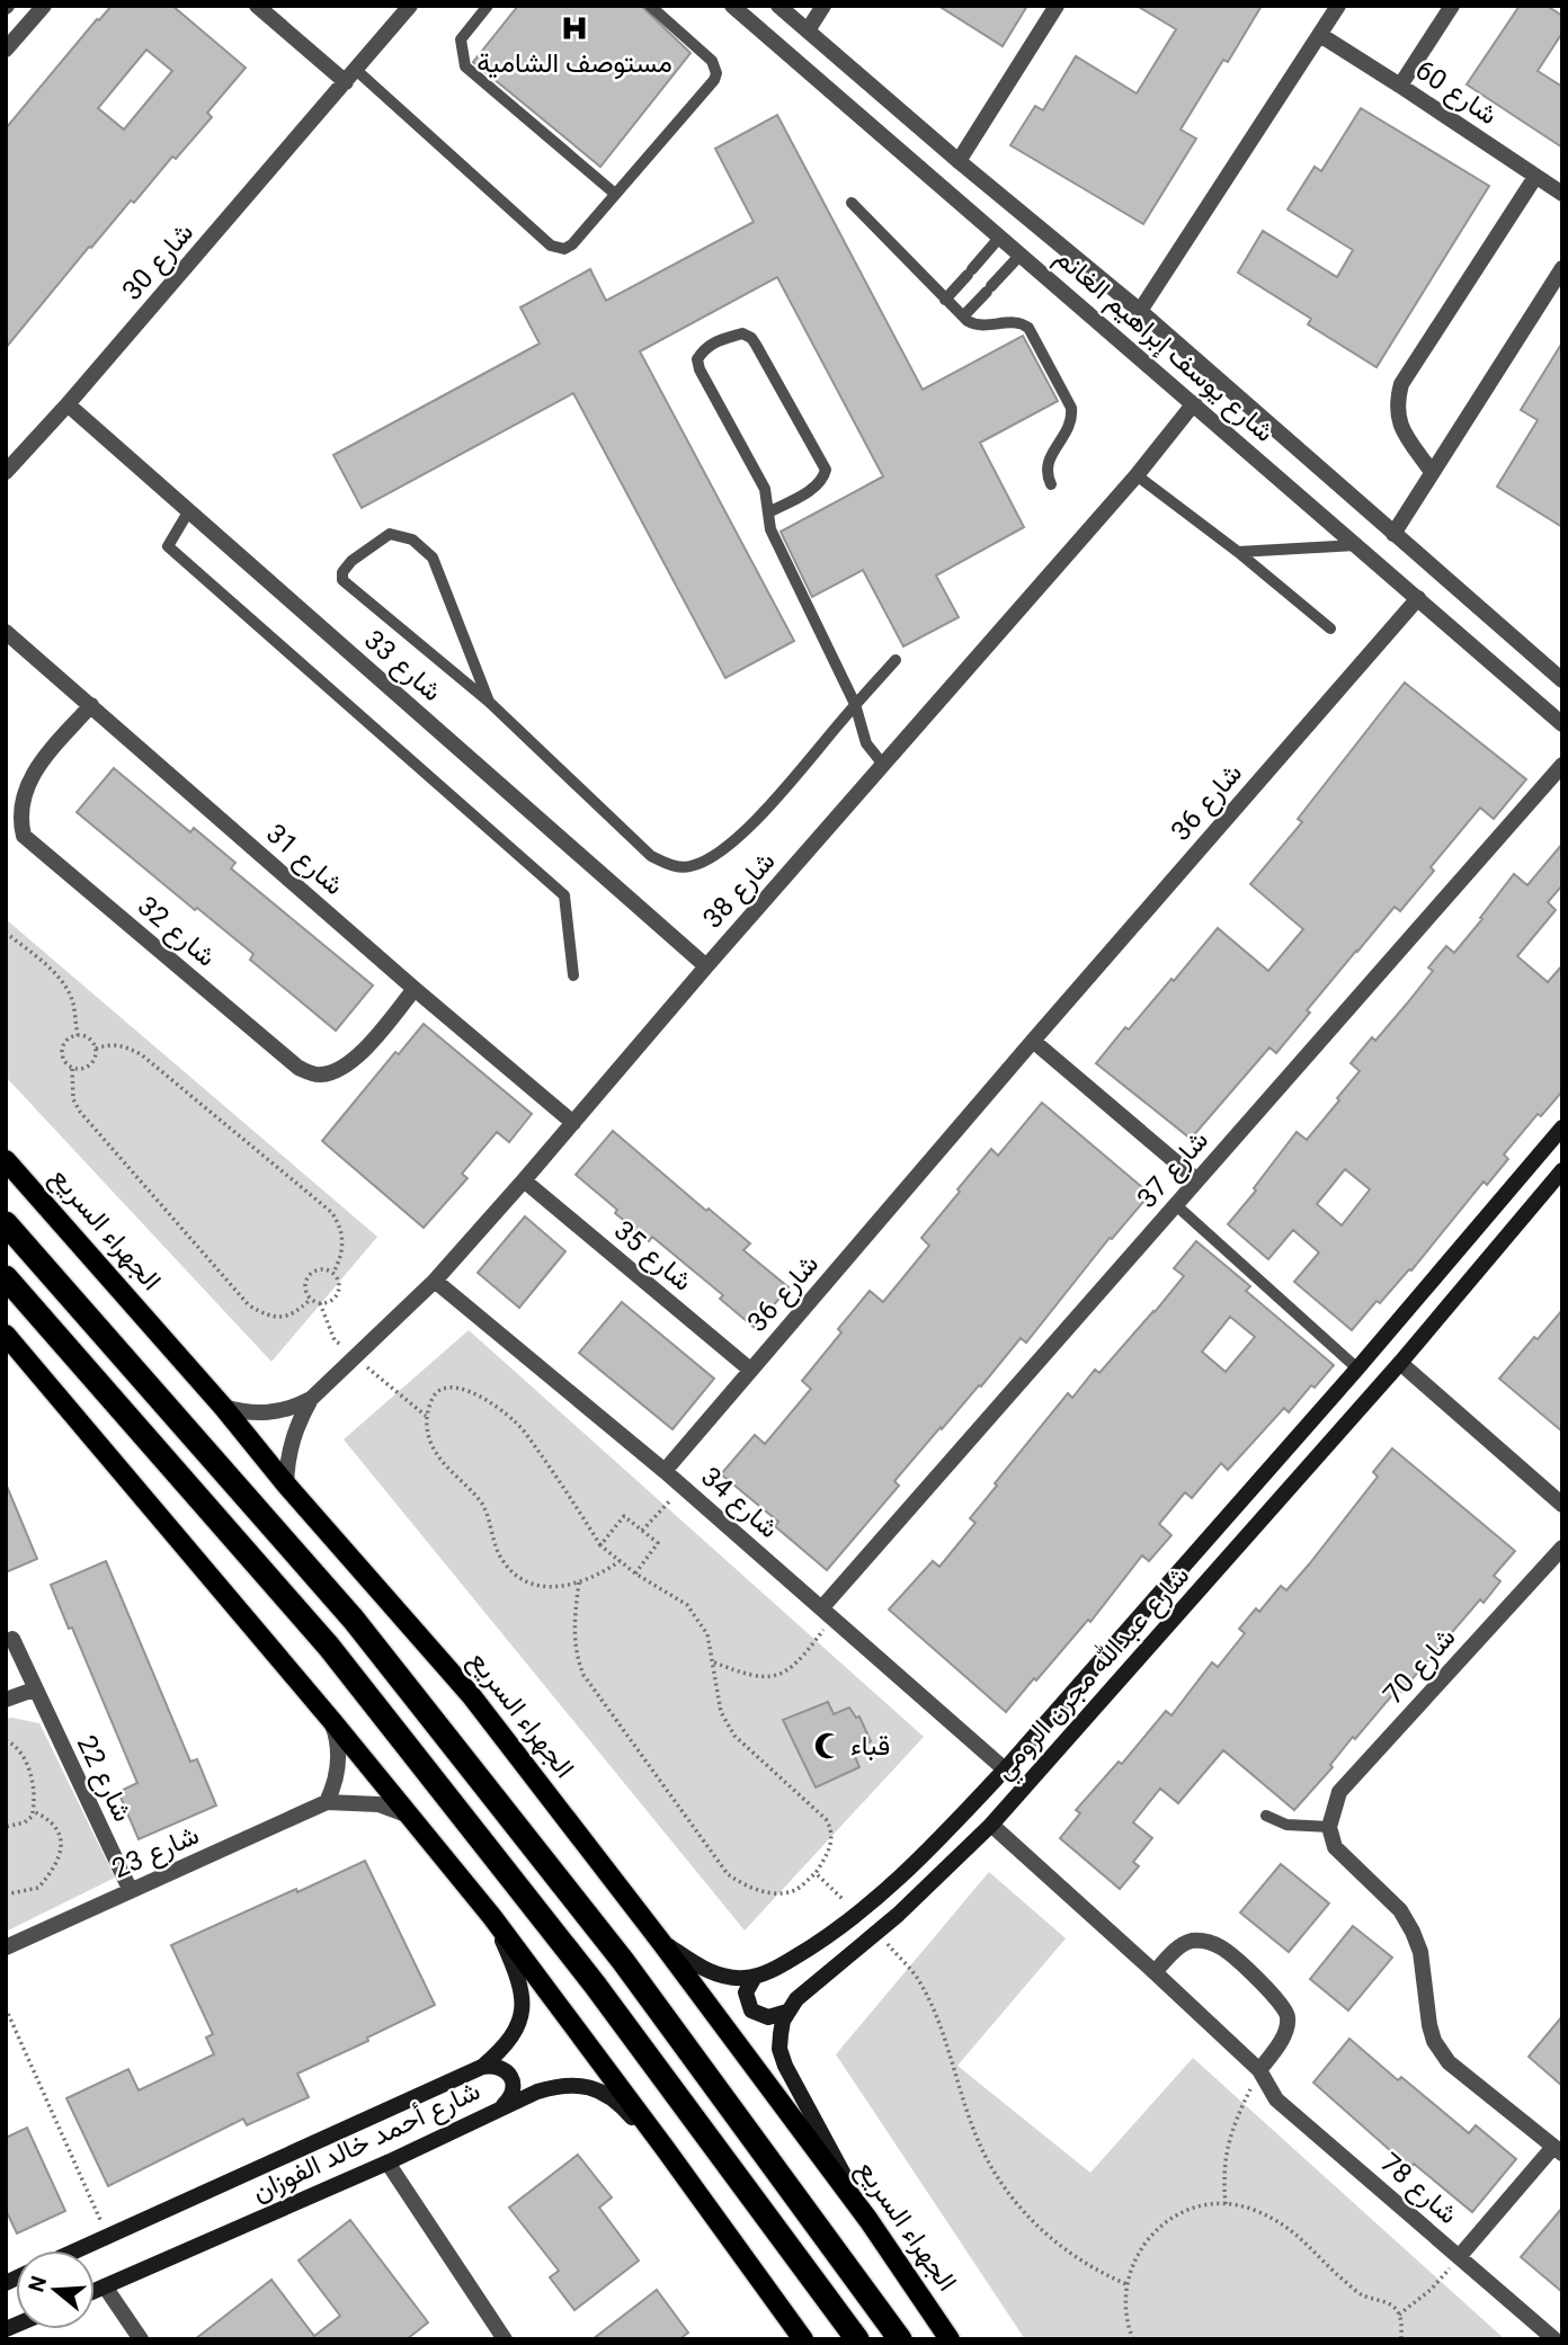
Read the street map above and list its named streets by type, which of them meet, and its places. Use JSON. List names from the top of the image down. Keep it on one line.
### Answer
{"streets":{"main road":["الجهراء السريع","شارع عبدالله مجرن الرومي","شارع أحمد خالد الفوزان"],"street":["شارع 60","شارع 30","شارع يوسف إبراهيم الغانم","شارع 33","شارع 36","شارع 31","شارع 38","شارع 32","شارع 37","شارع 35","شارع 34","شارع 70","شارع 22","شارع 23","شارع 78"]},"crossings":[["شارع 30","شارع 33"],["شارع يوسف إبراهيم الغانم","شارع 36"],["شارع يوسف إبراهيم الغانم","شارع 38"],["شارع 33","شارع 38"],["شارع 36","شارع 35"],["شارع 36","شارع 34"],["شارع 31","شارع 38"],["شارع 31","شارع 32"],["شارع 38","الجهراء السريع"],["شارع 38","شارع 35"],["شارع 38","شارع 34"],["شارع 37","شارع 34"],["الجهراء السريع","شارع عبدالله مجرن الرومي"],["شارع 34","شارع عبدالله مجرن الرومي"],["شارع عبدالله مجرن الرومي","شارع 78"],["شارع 22","شارع 23"]],"places":{"hospital":["مستوصف الشامية"],"mosque":["قباء"]},"north":"left"}
